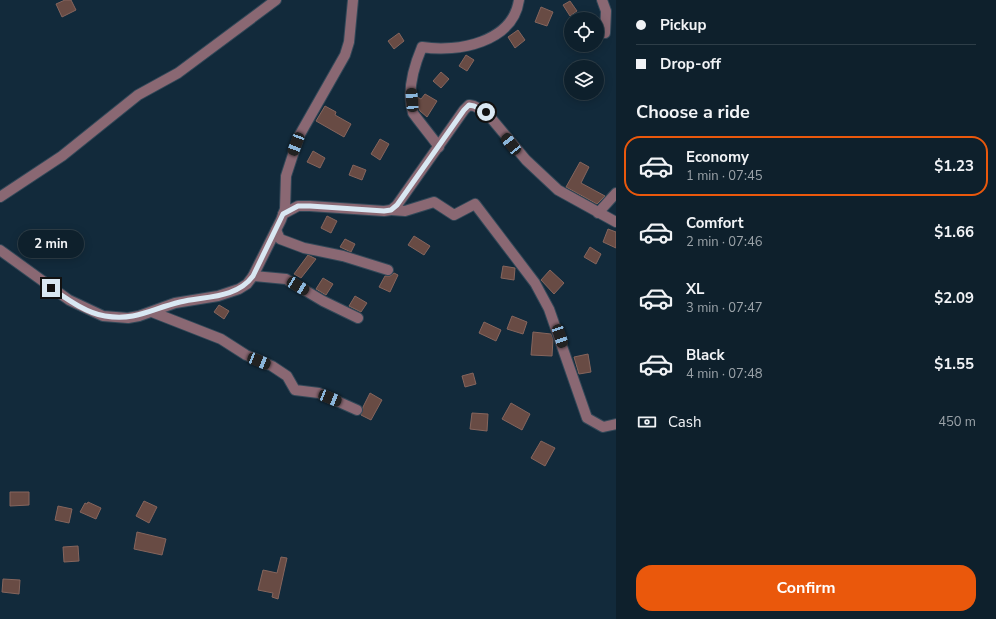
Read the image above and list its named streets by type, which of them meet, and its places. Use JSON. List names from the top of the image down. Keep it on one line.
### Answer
{"page":{"banner":["Pickup","Drop-off"],"heading":"Choose a ride","list":[{"name":"Economy","note":"1 min · 07:45","value":"$1.23"},{"name":"Comfort","note":"2 min · 07:46","value":"$1.66"},{"name":"XL","note":"3 min · 07:47","value":"$2.09"},{"name":"Black","note":"4 min · 07:48","value":"$1.55"}],"bubble":"2 min","pay":["Cash","450 m"],"buttons":"Confirm"}}
